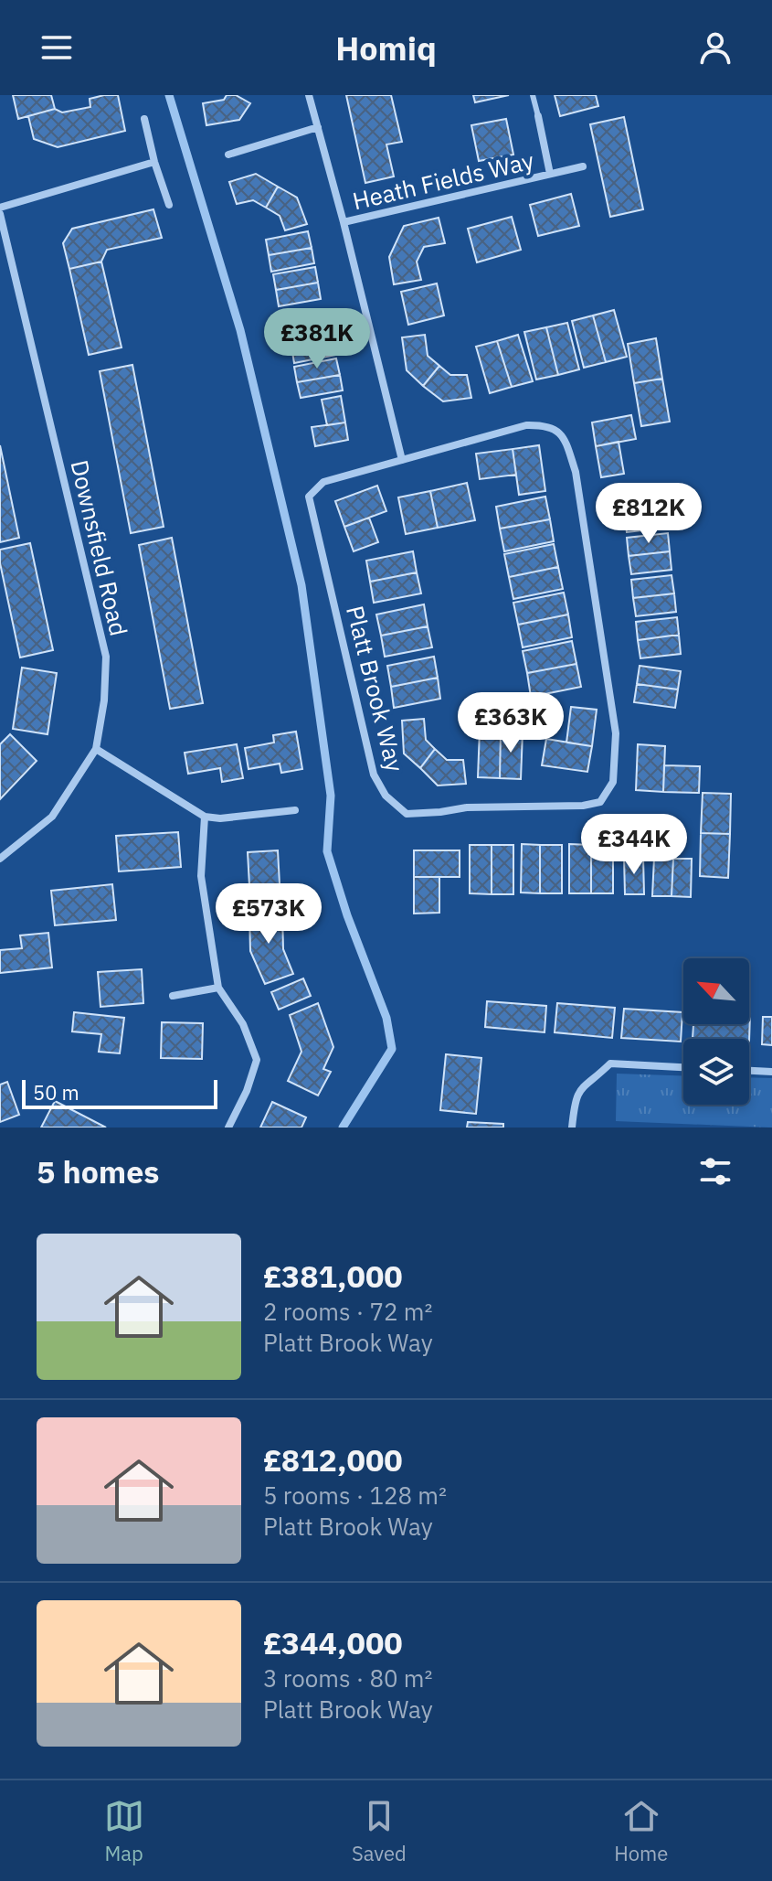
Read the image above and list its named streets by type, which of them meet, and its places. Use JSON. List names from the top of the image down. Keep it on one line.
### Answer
{"streets":{"street":["Heath Fields Way","Downsfield Road","Platt Brook Way"]},"scale_bar":"50 m","north":"top left","page":{"header":"Homiq","price":["£381K","£812K","£363K","£344K","£573K"],"scale":"50 m","heading":"5 homes","list":[{"name":"£381,000","note":"2 rooms · 72 m² · Platt Brook Way"},{"name":"£812,000","note":"5 rooms · 128 m² · Platt Brook Way"},{"name":"£344,000","note":"3 rooms · 80 m² · Platt Brook Way"}],"tabs":["Map","Saved","Home"]}}
